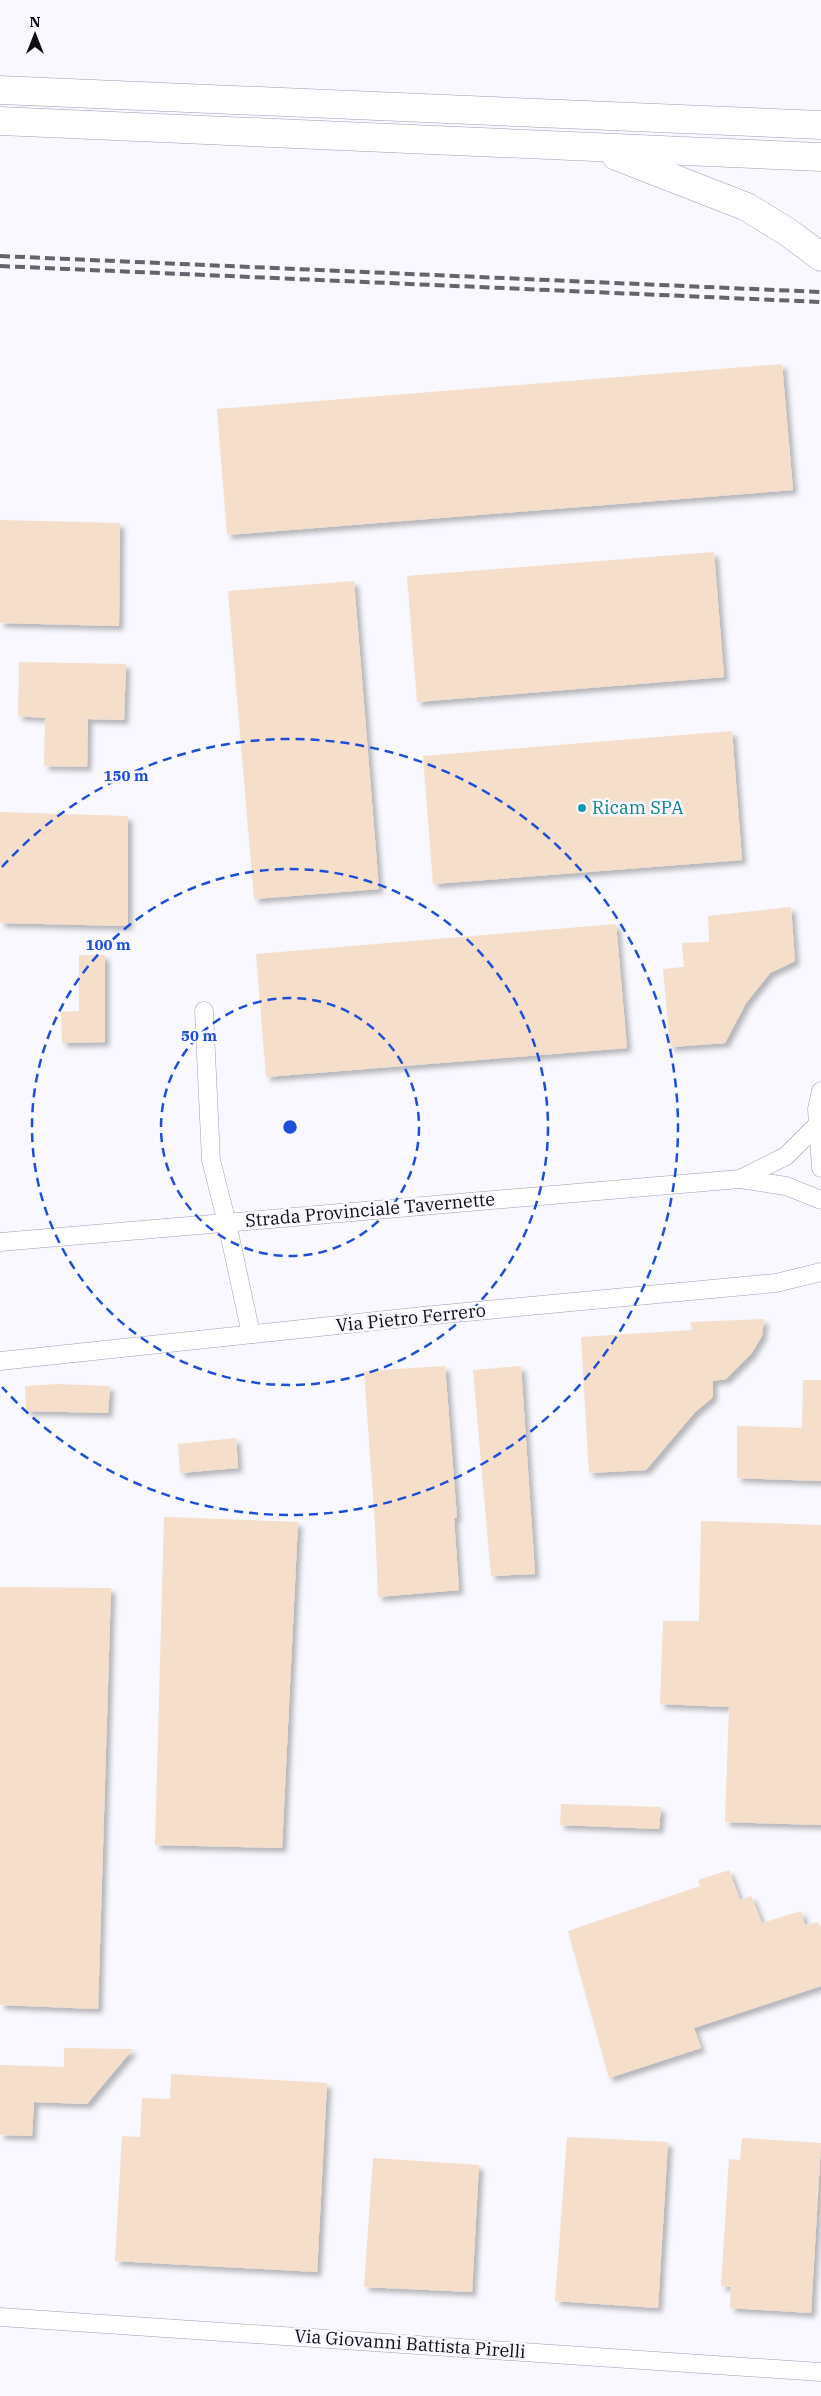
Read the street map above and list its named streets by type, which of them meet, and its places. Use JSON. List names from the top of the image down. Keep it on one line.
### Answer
{"streets":{"street":["Strada Provinciale Tavernette","Via Pietro Ferrero","Via Giovanni Battista Pirelli"]},"places":["Ricam SPA"],"north":"top","rings":["150 m","100 m","50 m"]}
